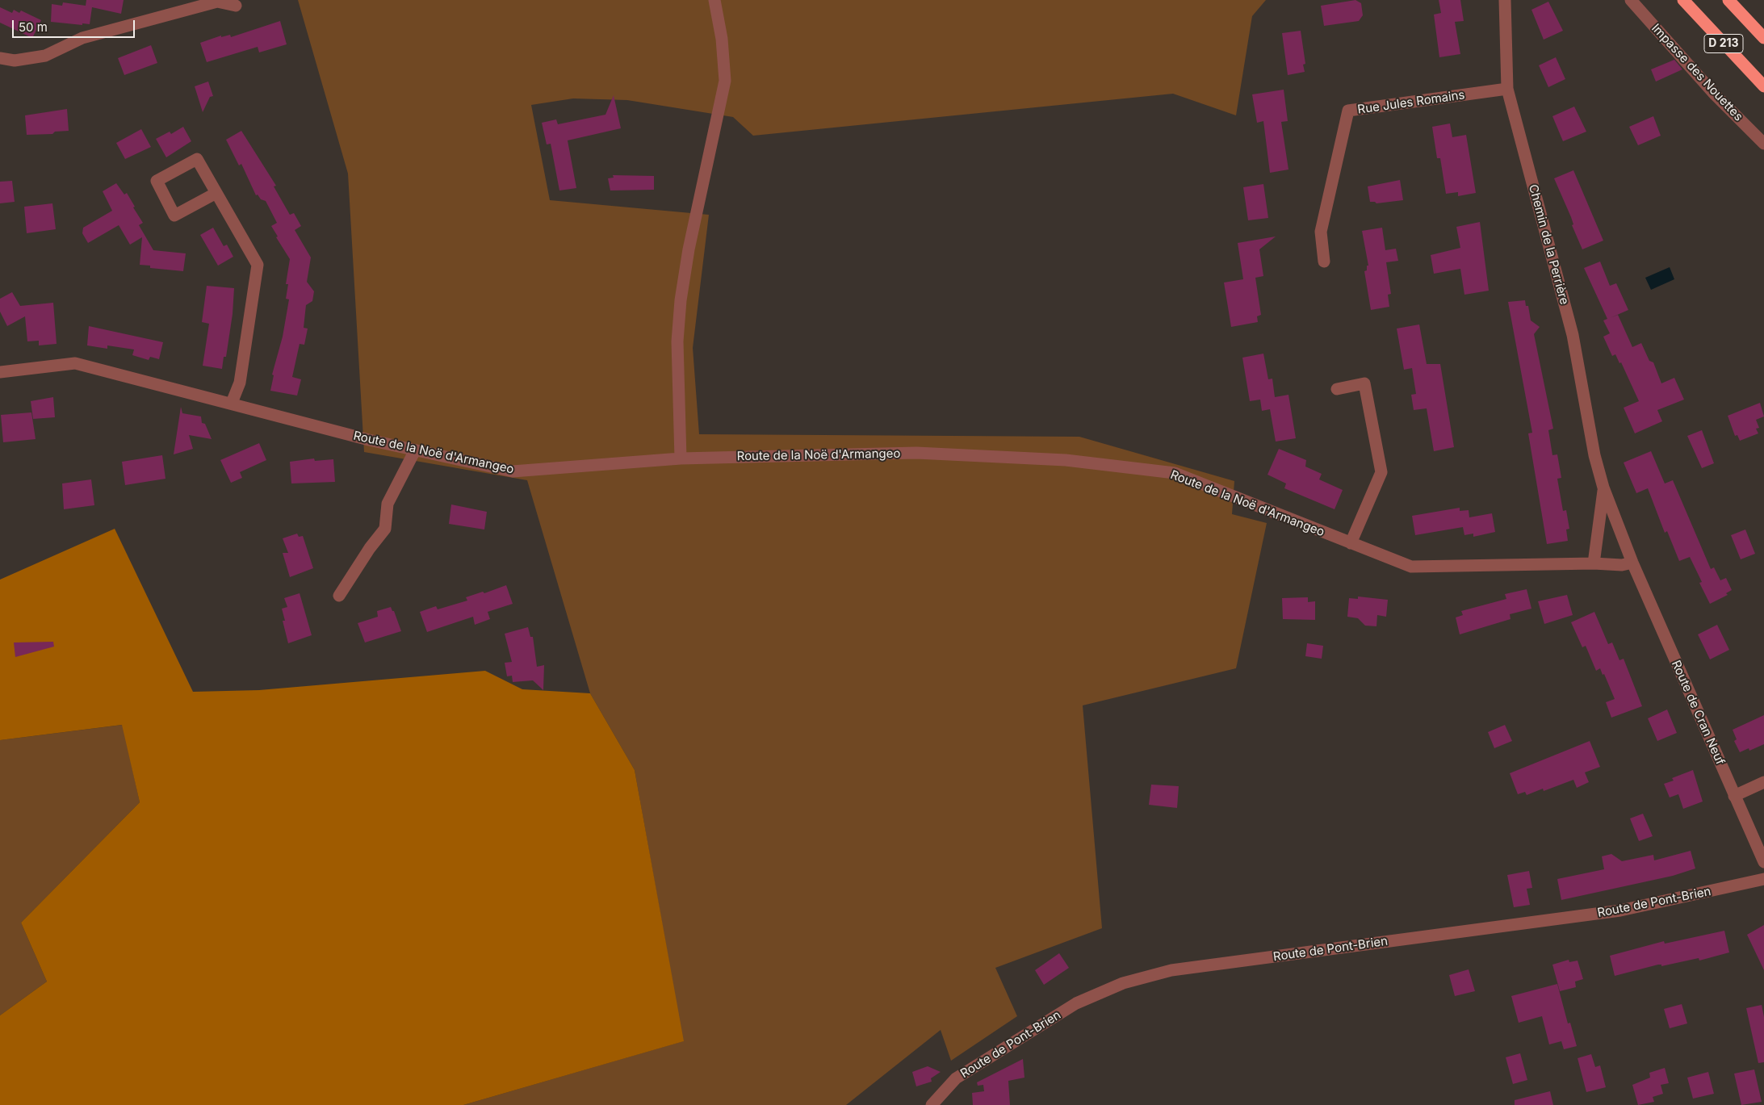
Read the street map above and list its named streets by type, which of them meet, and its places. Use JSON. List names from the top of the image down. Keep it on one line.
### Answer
{"streets":{"highway":["D 213"],"street":["Impasse des Nouettes","Rue Jules Romains","Chemin de la Perrière","Route de la Noë d'Armangeo","Route de Cran Neuf","Route de Pont-Brien"]},"crossings":[["Rue Jules Romains","Chemin de la Perrière"],["Chemin de la Perrière","Route de la Noë d'Armangeo"],["Chemin de la Perrière","Route de Cran Neuf"],["Route de la Noë d'Armangeo","Route de Cran Neuf"]],"scale_bar":"50 m"}
